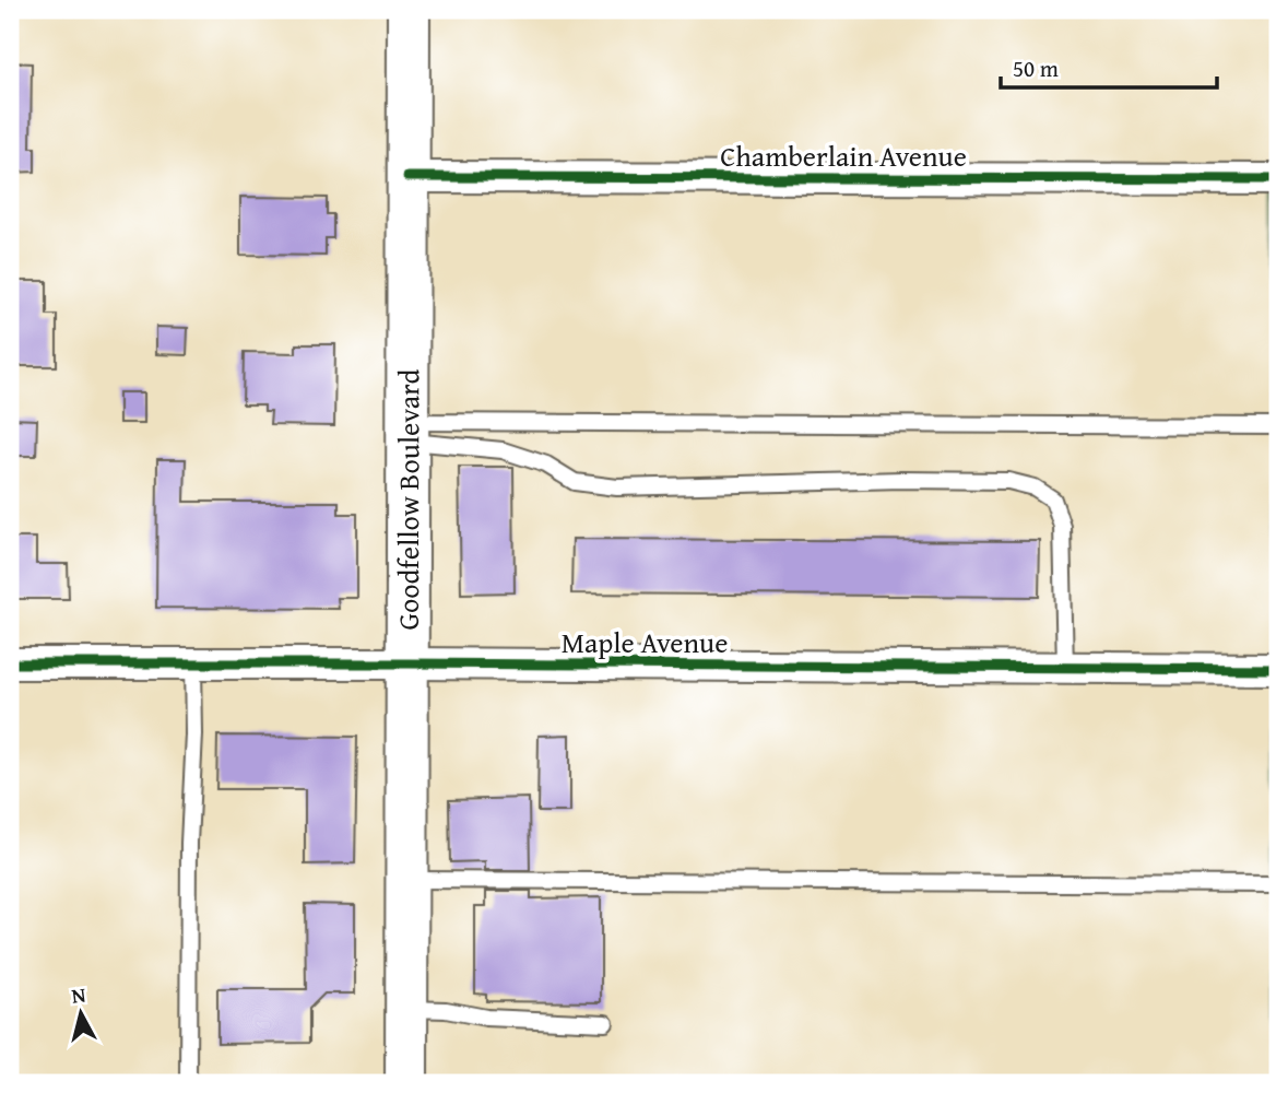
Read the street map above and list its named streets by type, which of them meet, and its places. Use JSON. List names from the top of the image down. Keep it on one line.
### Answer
{"streets":{"main road":["Goodfellow Boulevard"],"street":["Chamberlain Avenue","Maple Avenue"]},"crossings":[["Chamberlain Avenue","Goodfellow Boulevard"],["Goodfellow Boulevard","Maple Avenue"]],"scale_bar":"50 m","north":"top"}
